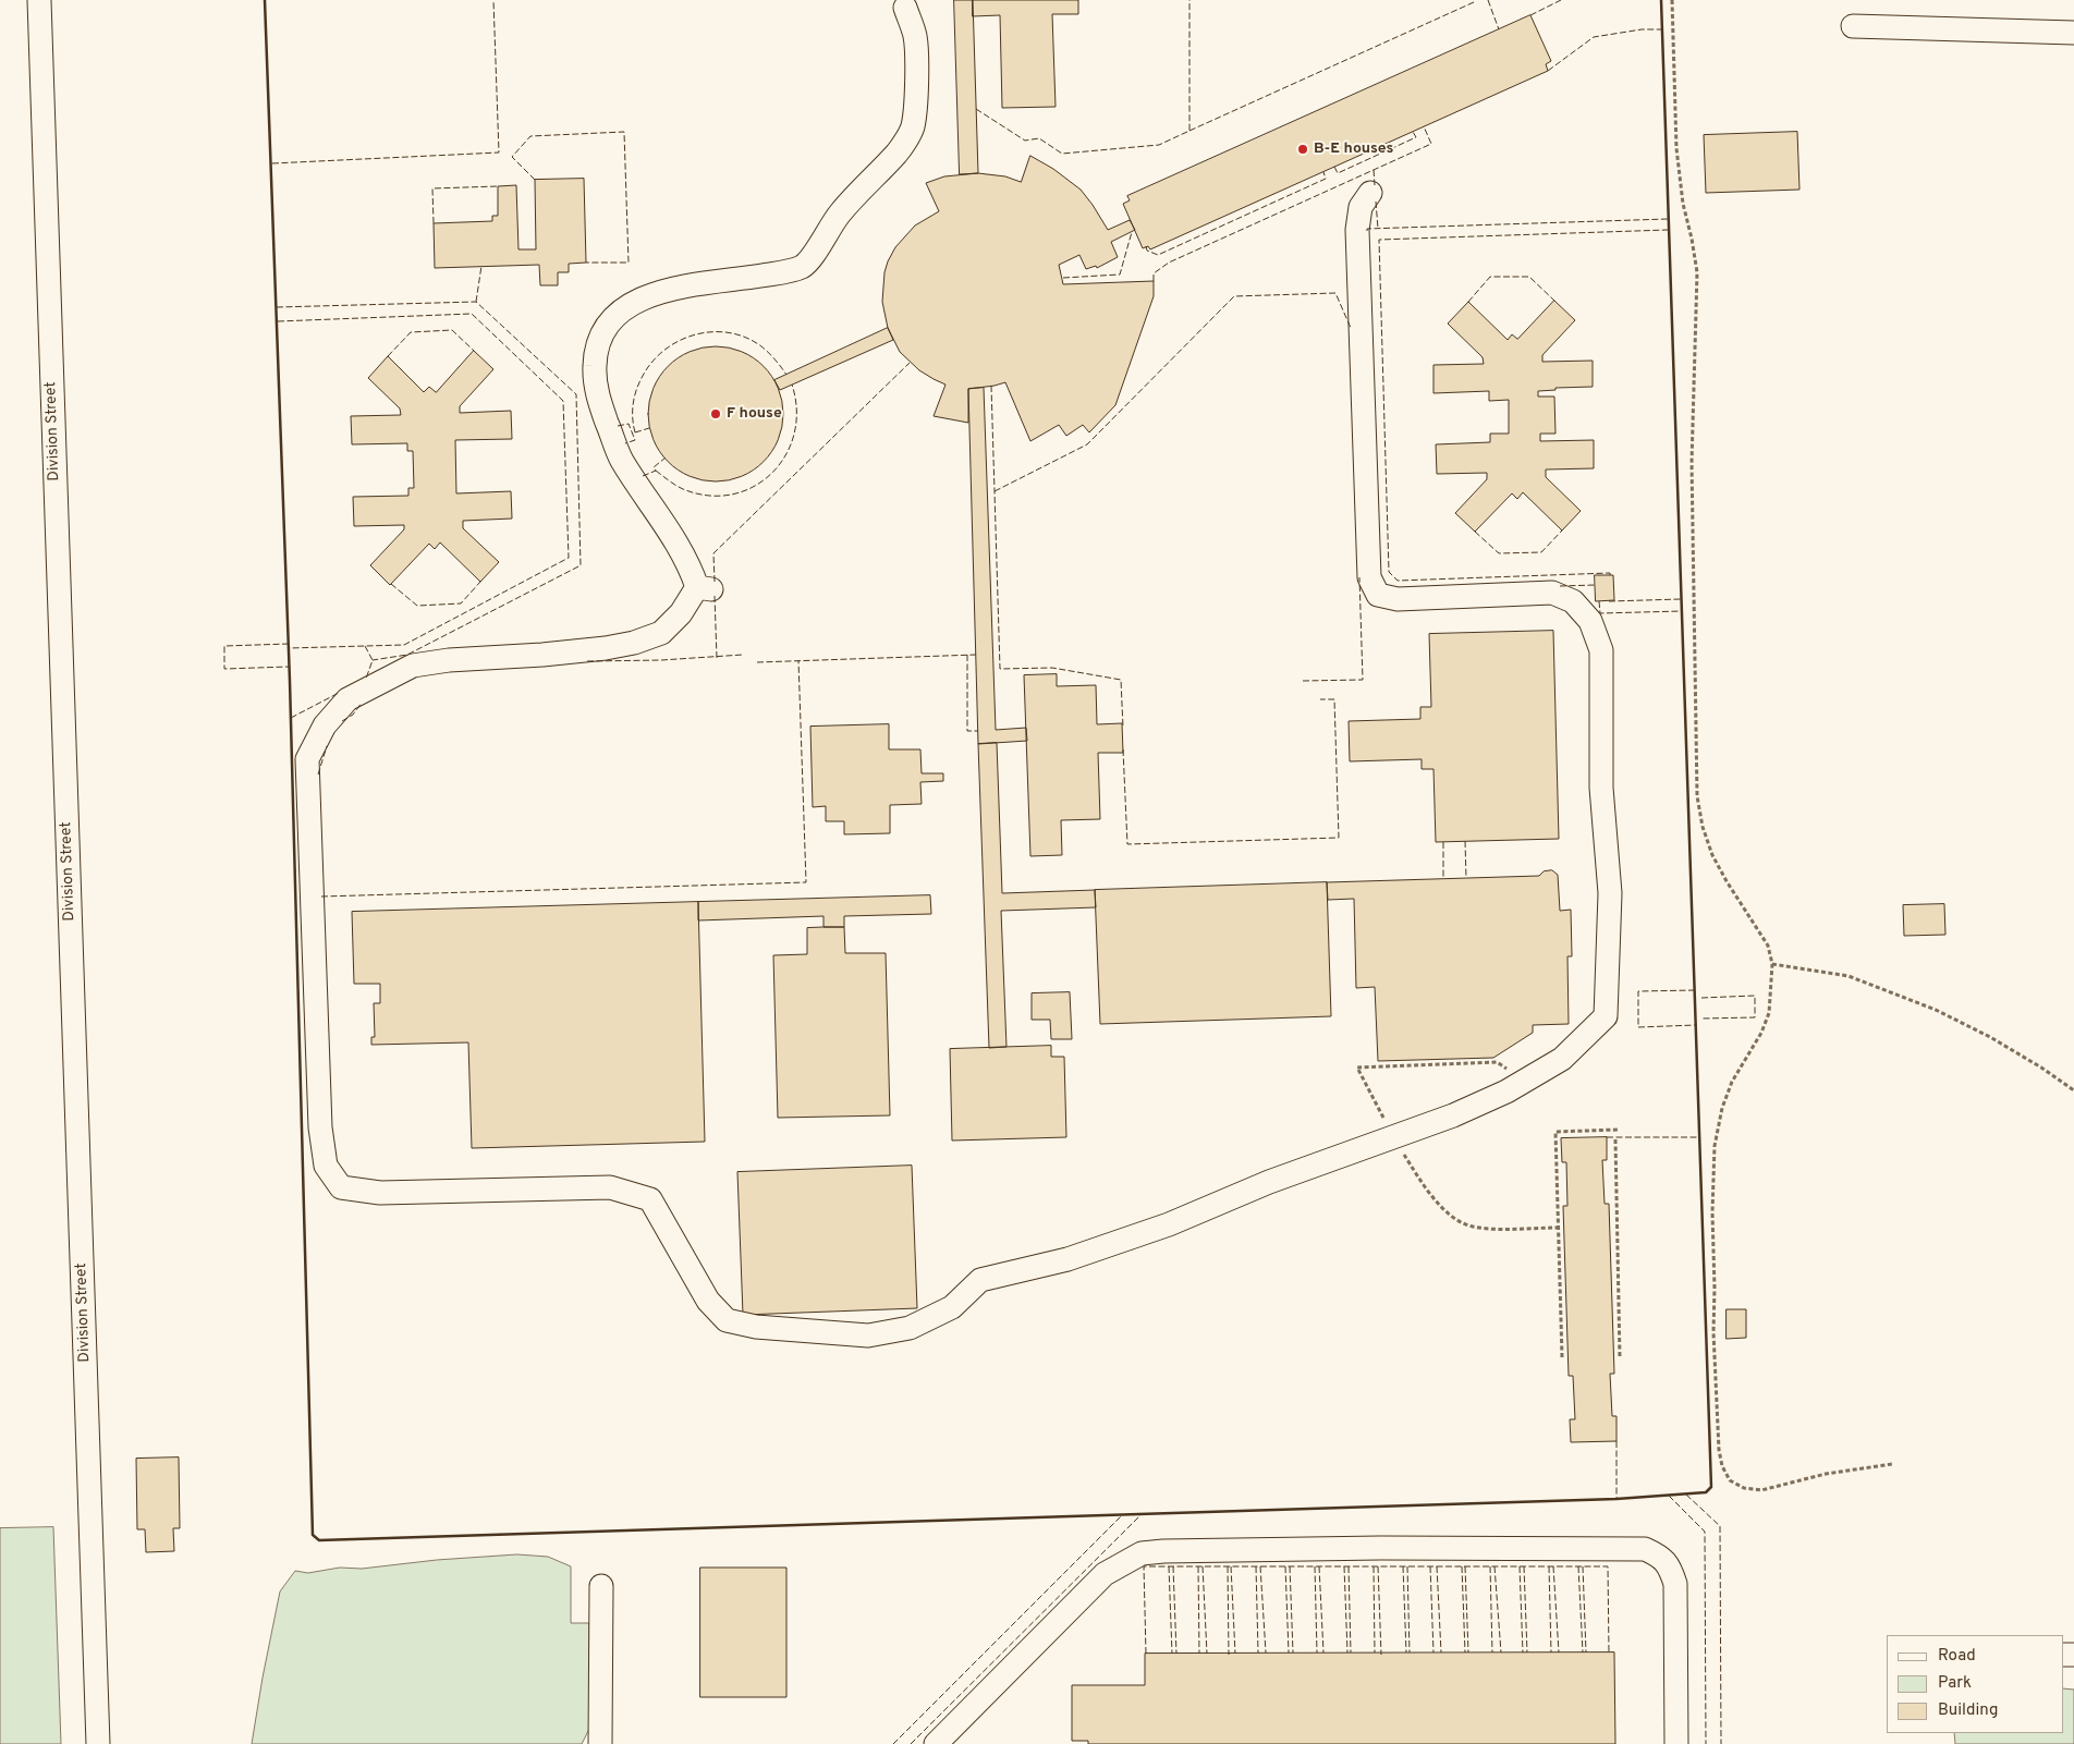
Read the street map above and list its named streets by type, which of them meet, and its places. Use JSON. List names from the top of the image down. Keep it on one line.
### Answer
{"streets":{"street":["Division Street"]},"places":["B-E houses","F house"],"legend":["Road","Park","Building"]}
